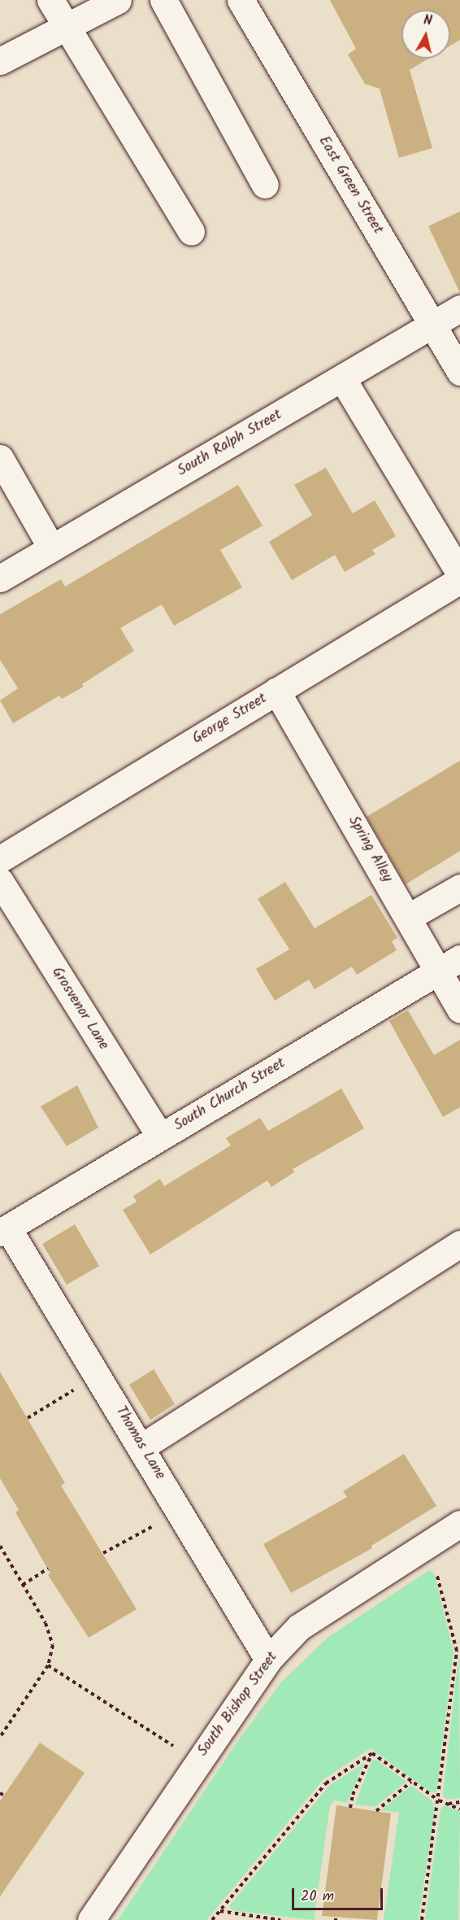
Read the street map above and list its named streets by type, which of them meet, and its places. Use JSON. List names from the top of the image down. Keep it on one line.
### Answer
{"streets":{"street":["East Green Street","South Ralph Street","George Street","Spring Alley","Grosvenor Lane","South Church Street","Thomas Lane","South Bishop Street"]},"crossings":[["East Green Street","South Ralph Street"],["George Street","Spring Alley"],["Spring Alley","South Church Street"],["Grosvenor Lane","South Church Street"],["South Church Street","Thomas Lane"],["Thomas Lane","South Bishop Street"]],"scale_bar":"20 m","north":"top"}
